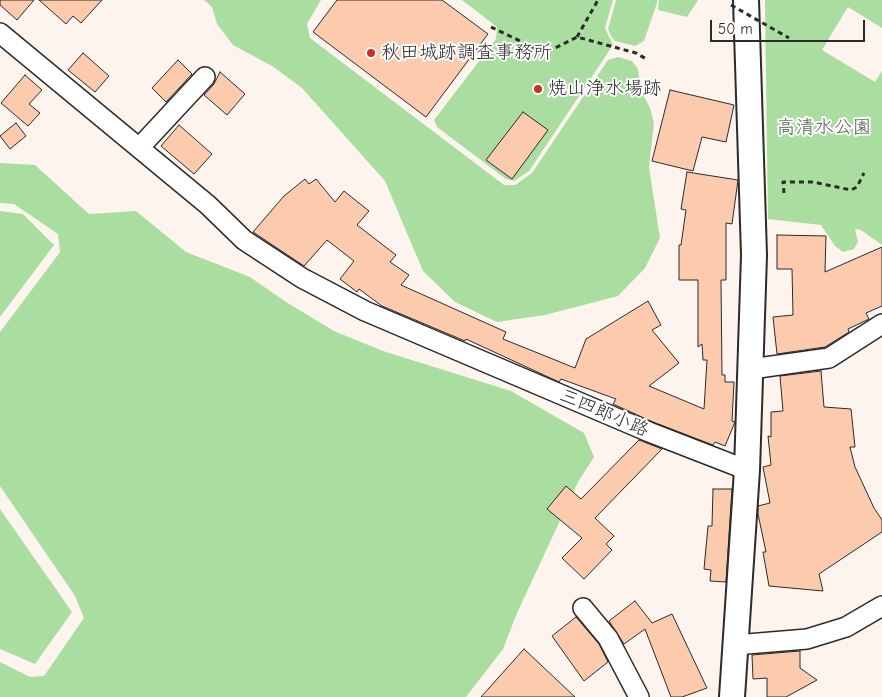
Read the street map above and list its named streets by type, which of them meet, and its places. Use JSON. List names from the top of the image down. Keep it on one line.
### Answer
{"streets":{"street":["三四郎小路"]},"parks":["高清水公園"],"places":["秋田城跡調査事務所","焼山浄水場跡"],"scale_bar":"50 m"}
